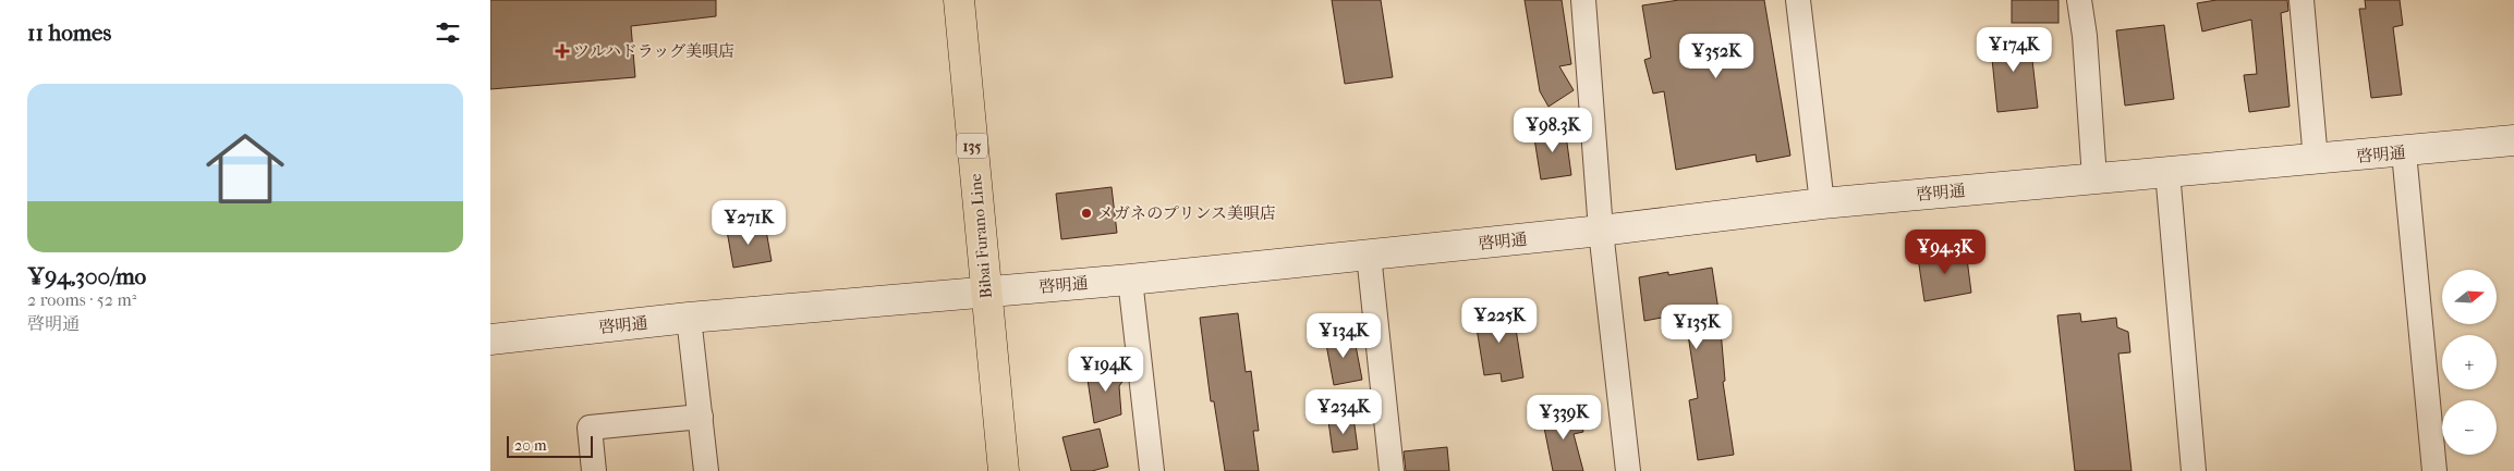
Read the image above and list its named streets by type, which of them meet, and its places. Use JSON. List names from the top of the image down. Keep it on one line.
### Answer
{"streets":{"main road":["135","Bibai Furano Line"],"street":["啓明通"]},"crossings":[["啓明通","Bibai Furano Line"]],"places":{"health":["ツルハドラッグ美唄店"],"other":["メガネのプリンス美唄店"]},"scale_bar":"20 m","north":"right","page":{"heading":"11 homes","price":["¥174K","¥352K","¥98.3K","¥271K","¥94.3K","¥225K","¥135K","¥134K","¥194K","¥234K","¥339K"],"list":[{"name":"¥94,300/mo","note":"2 rooms · 52 m² · 啓明通"}],"map_buttons":["+","−"],"scale":"20 m"}}
